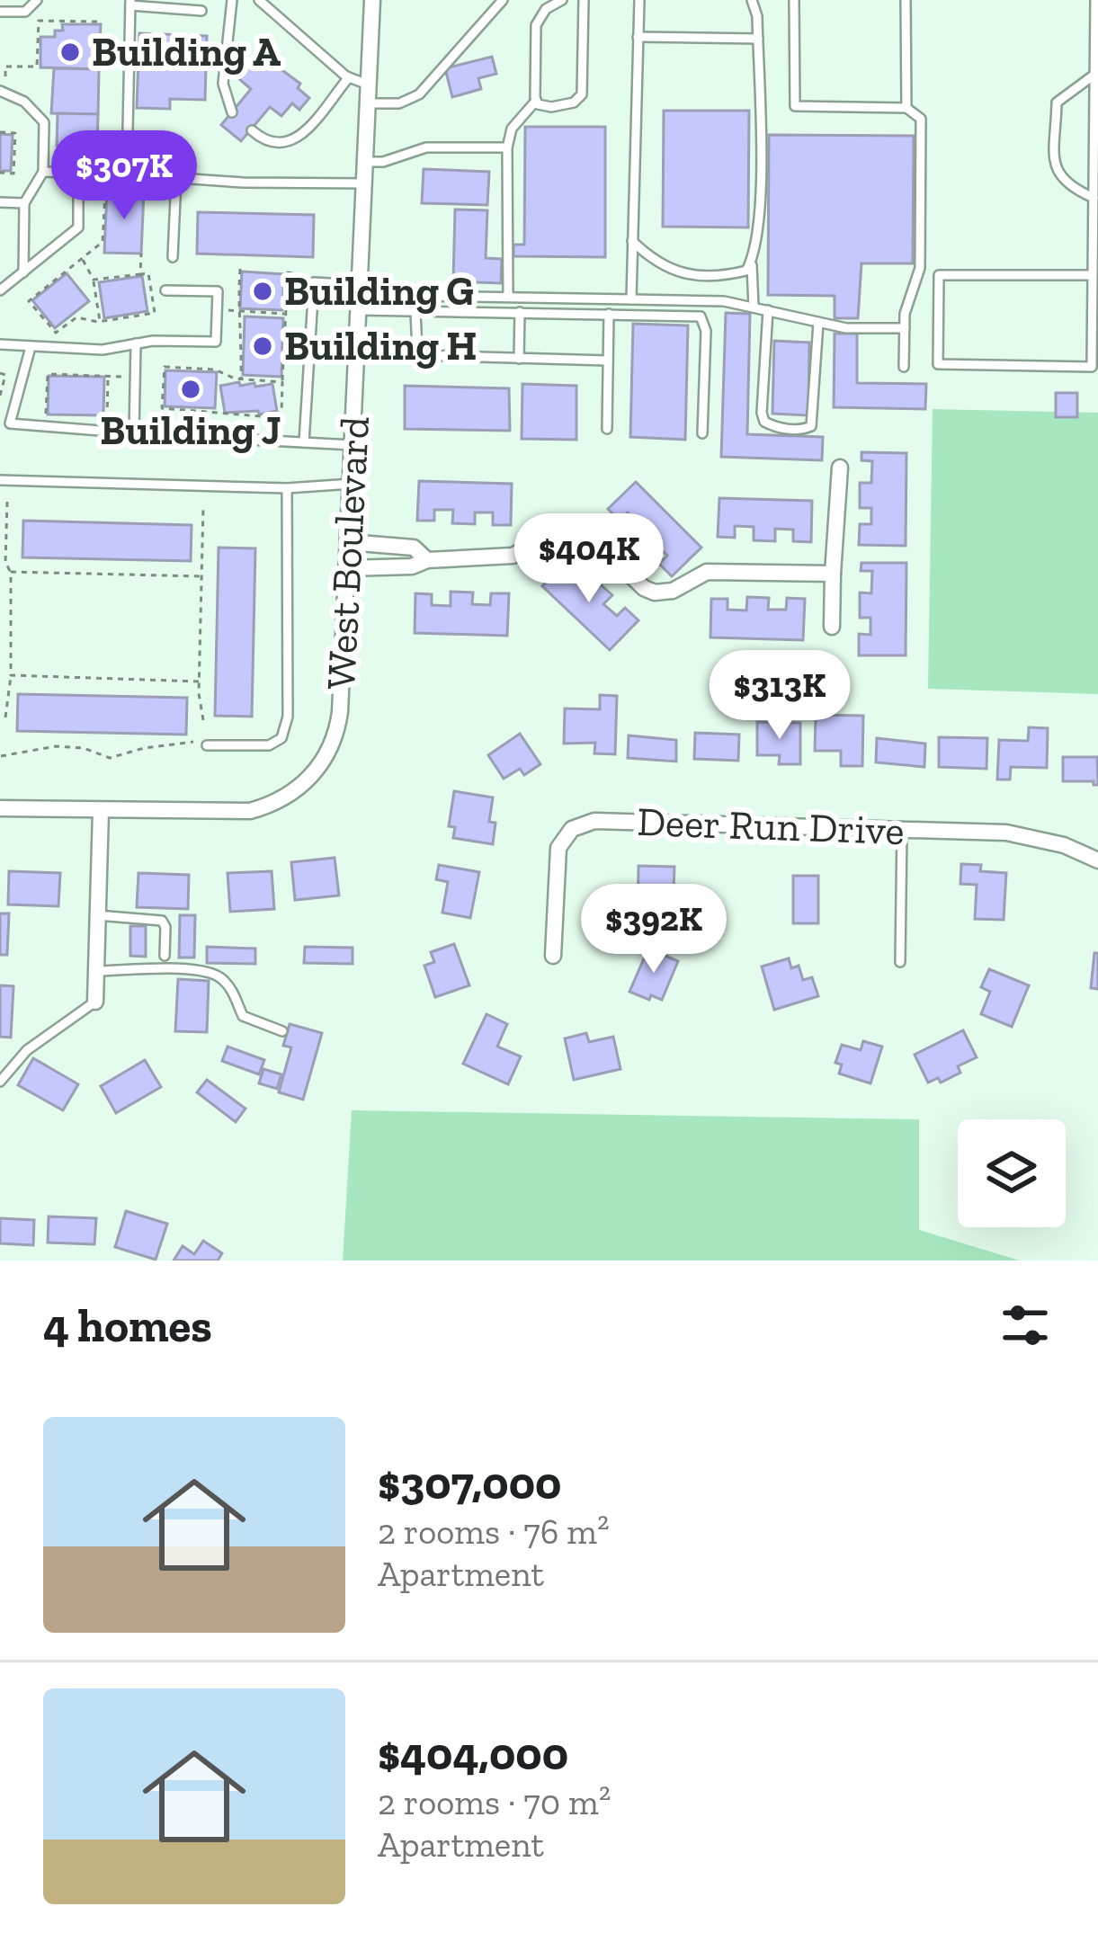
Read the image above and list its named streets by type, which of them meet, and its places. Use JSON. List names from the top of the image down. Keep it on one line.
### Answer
{"streets":{"street":["West Boulevard","Deer Run Drive"]},"places":["Building A","Building G","Building H","Building J"],"page":{"price":["$307K","$404K","$313K","$392K"],"heading":"4 homes","list":[{"name":"$307,000","note":"2 rooms · 76 m² · Apartment"},{"name":"$404,000","note":"2 rooms · 70 m² · Apartment"}]}}
